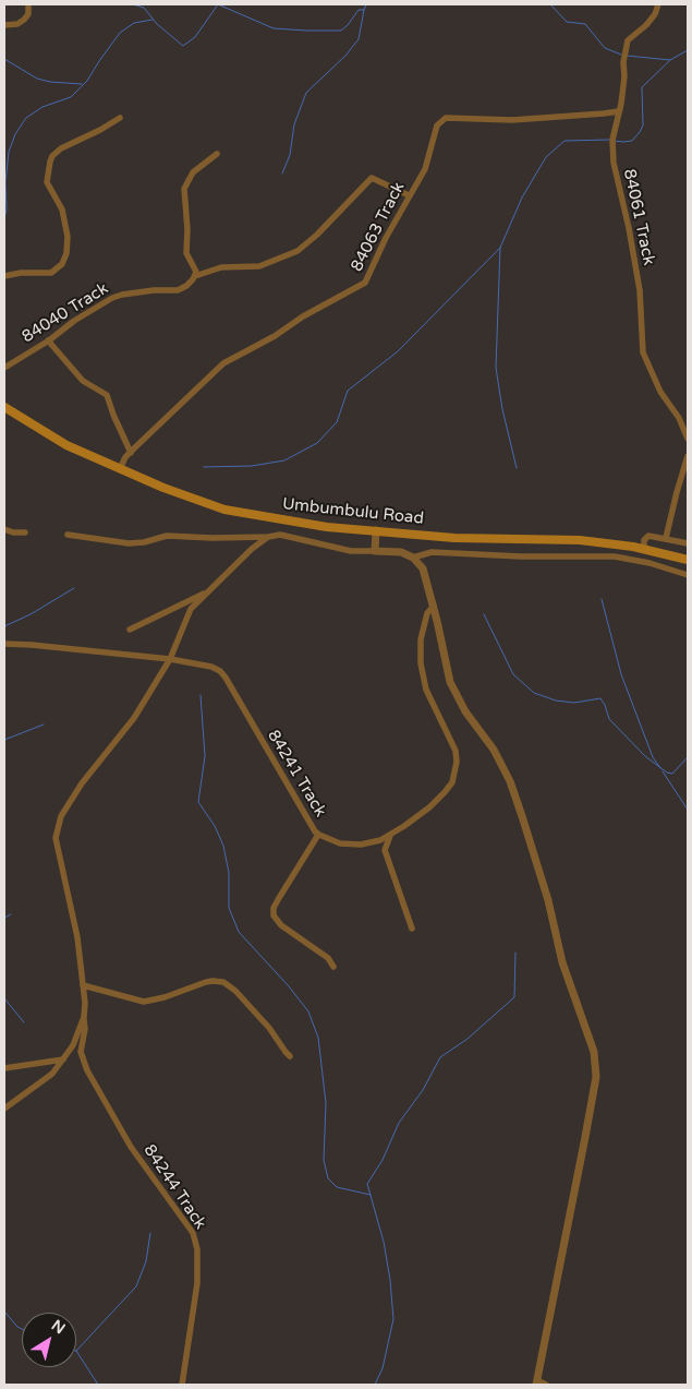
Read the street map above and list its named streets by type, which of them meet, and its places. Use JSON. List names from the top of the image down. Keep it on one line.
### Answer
{"streets":{"main road":["Umbumbulu Road"],"street":["84061 Track","84063 Track","84040 Track","84241 Track","84244 Track"]},"crossings":[["84061 Track","84063 Track"],["84063 Track","84040 Track"],["84063 Track","Umbumbulu Road"],["84241 Track","84244 Track"]],"north":"top right"}
